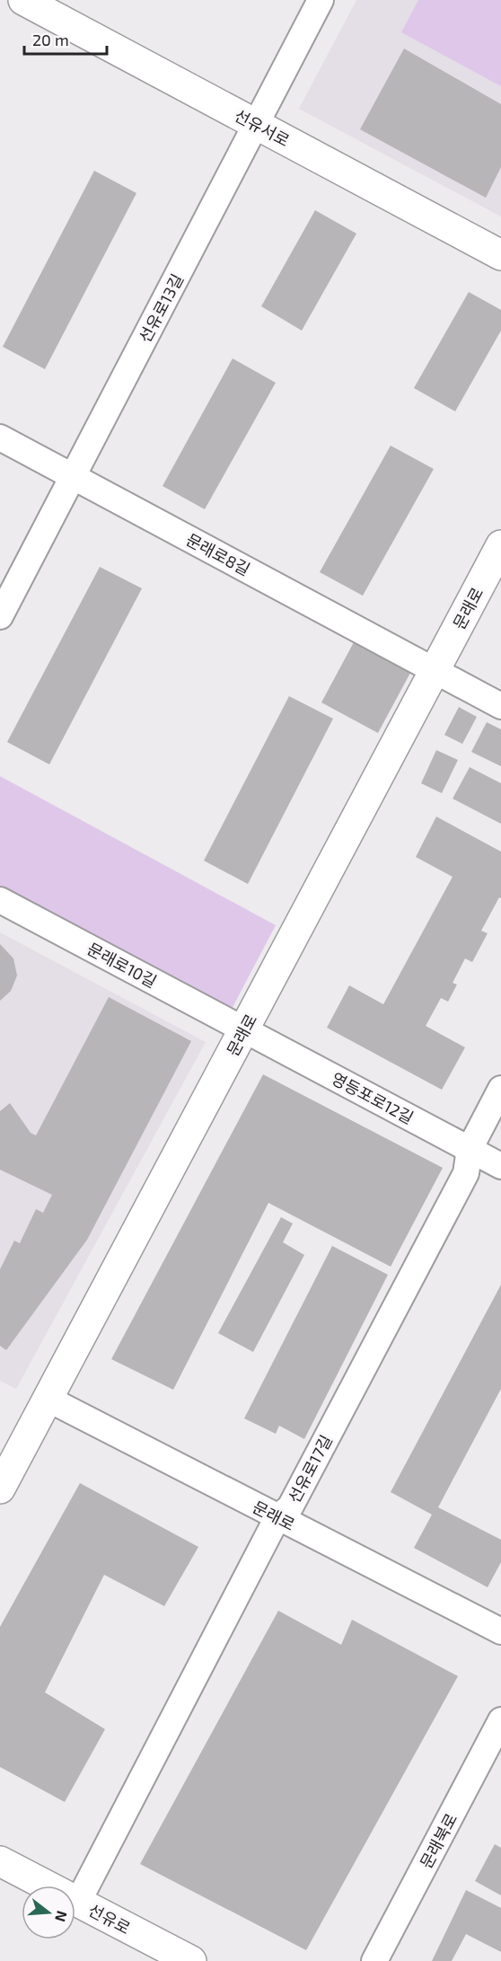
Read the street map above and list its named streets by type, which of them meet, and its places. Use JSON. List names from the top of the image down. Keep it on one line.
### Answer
{"streets":{"street":["선유서로","선유로13길","문래로8길","문래로","문래로10길","영등포로12길","선유로17길","문래북로","선유로"]},"crossings":[["선유서로","선유로13길"],["선유로13길","문래로8길"],["문래로8길","문래로"],["문래로","문래로10길"],["문래로","영등포로12길"],["문래로","선유로17길"],["문래로10길","영등포로12길"],["영등포로12길","선유로17길"],["선유로17길","선유로"]],"scale_bar":"20 m","north":"right"}
